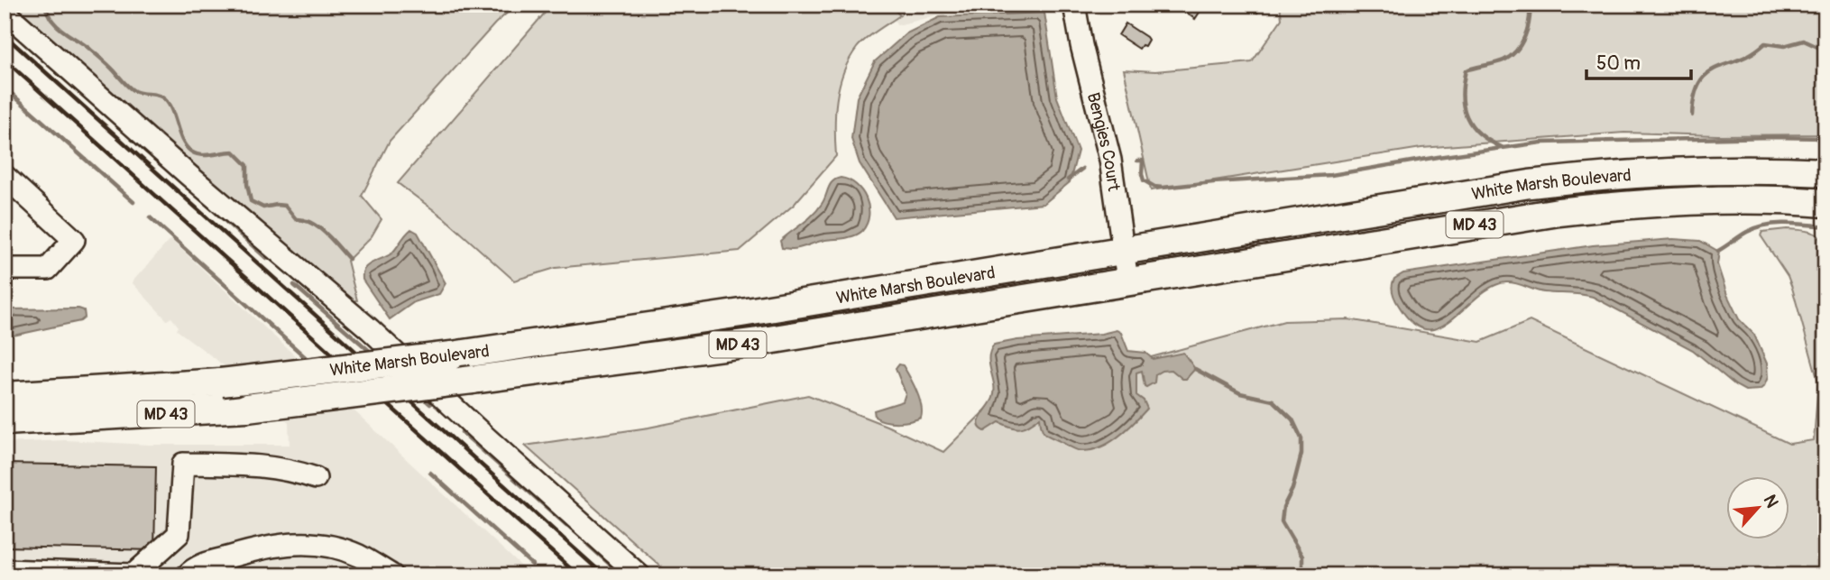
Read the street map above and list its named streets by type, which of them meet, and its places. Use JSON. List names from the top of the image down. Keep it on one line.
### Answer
{"streets":{"main road":["White Marsh Boulevard","MD 43"],"street":["Bengies Court"]},"crossings":[["Bengies Court","White Marsh Boulevard"]],"scale_bar":"50 m","north":"top right"}
